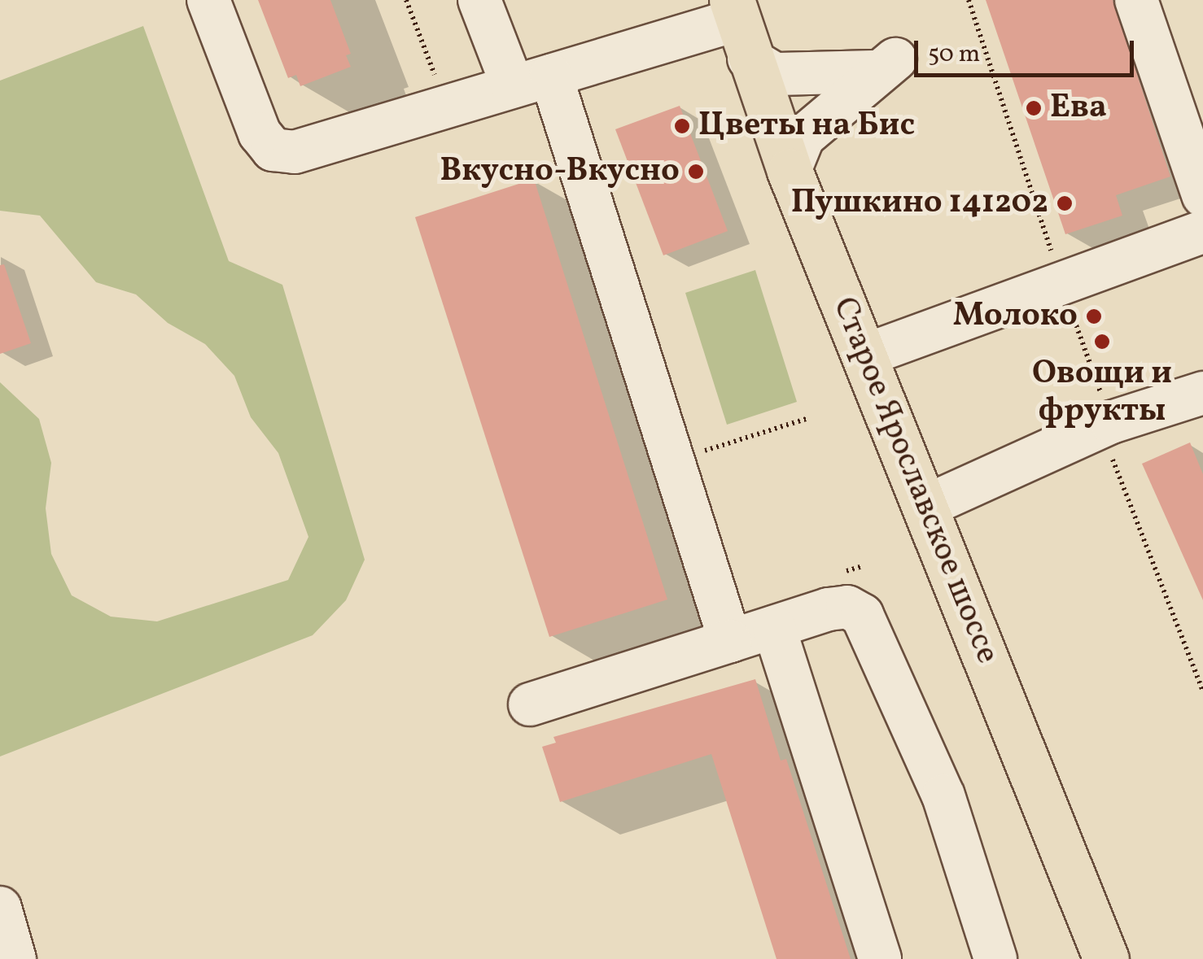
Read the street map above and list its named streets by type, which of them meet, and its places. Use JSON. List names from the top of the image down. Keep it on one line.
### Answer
{"streets":{"main road":["Старое Ярославское шоссе"]},"places":["Ева","Цветы на Бис","Вкусно-Вкусно","Пушкино 141202","Молоко","Овощи и фрукты"],"scale_bar":"50 m"}
